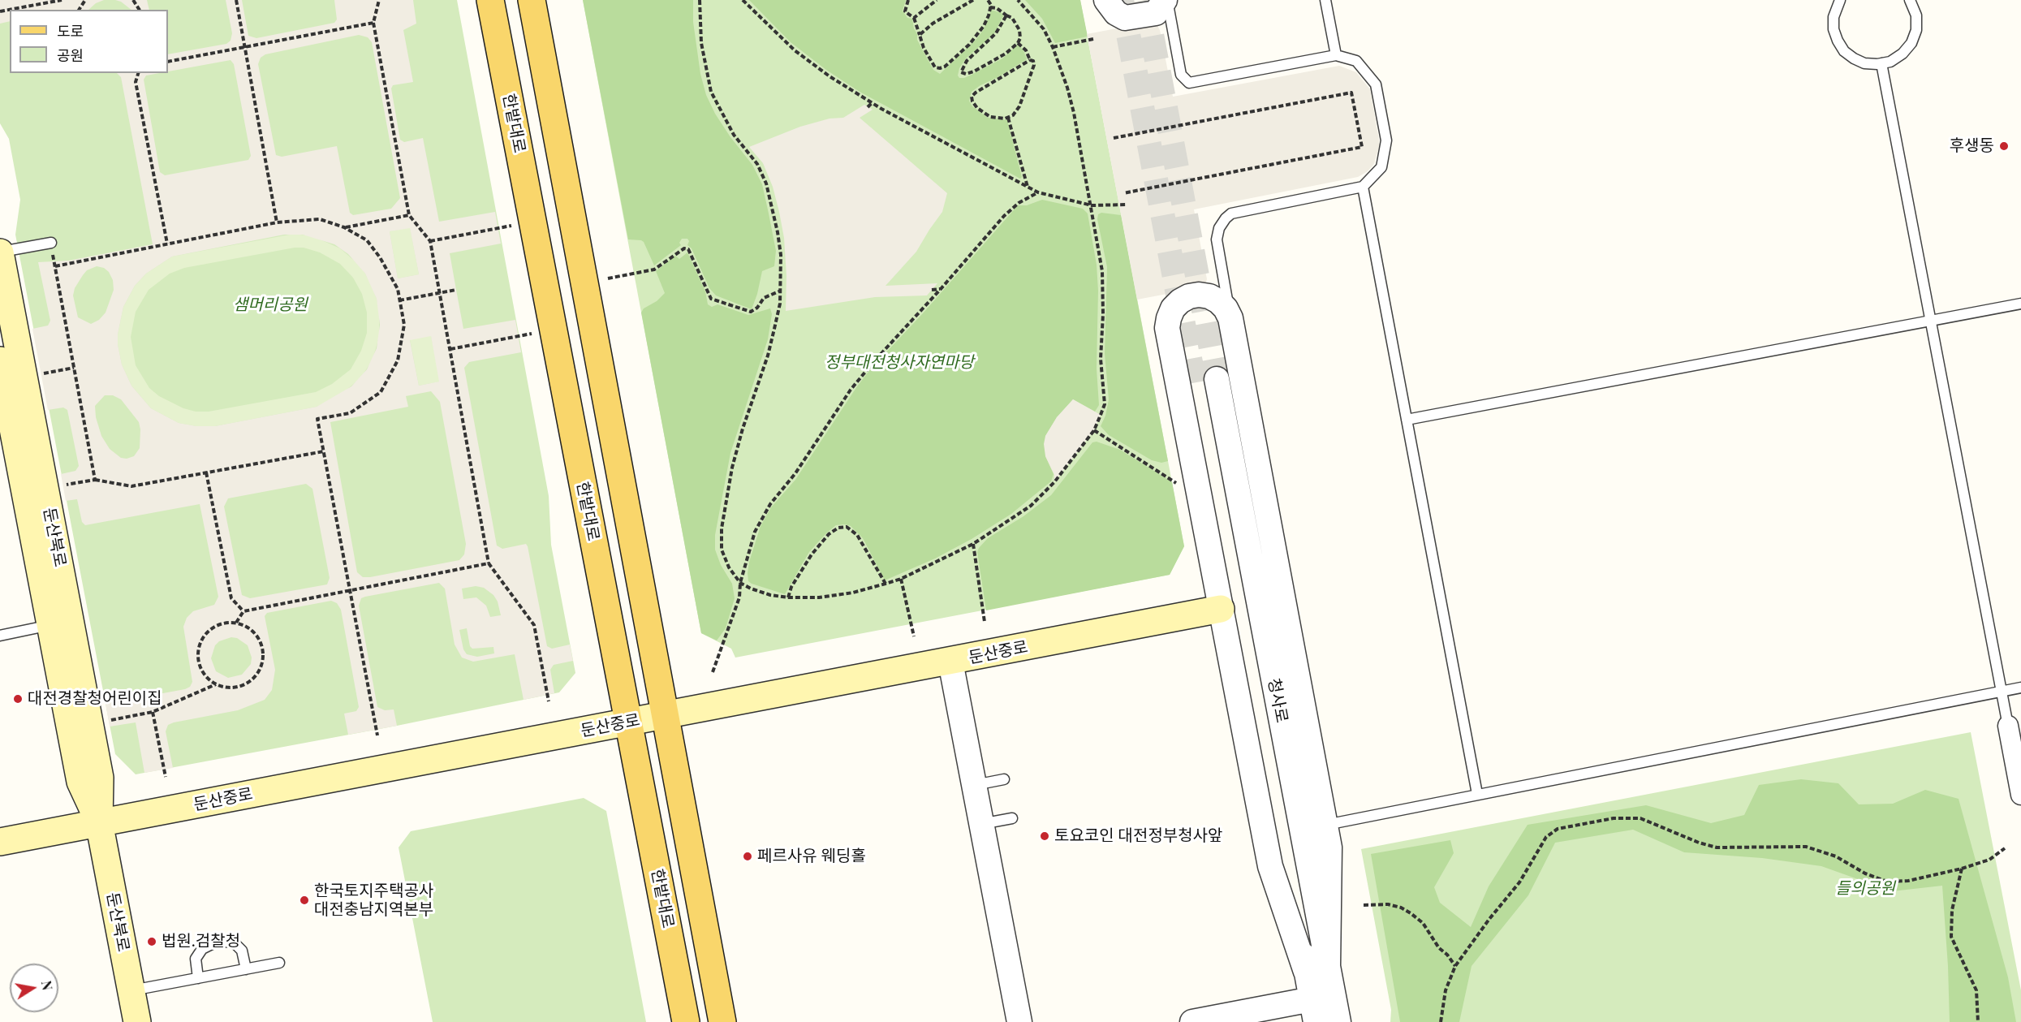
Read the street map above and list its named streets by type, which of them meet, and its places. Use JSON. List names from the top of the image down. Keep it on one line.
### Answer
{"streets":{"main road":["한밭대로","둔산북로","둔산중로"],"street":["청사로"]},"crossings":[["한밭대로","둔산중로"],["둔산북로","둔산중로"]],"parks":["샘머리공원","정부대전청사자연마당","들의공원"],"places":["후생동","대전경찰청어린이집","토요코인 대전정부청사앞","페르사유 웨딩홀","한국토지주택공사 대전충남지역본부","법원.검찰청"],"legend":["도로","공원"],"north":"right"}
